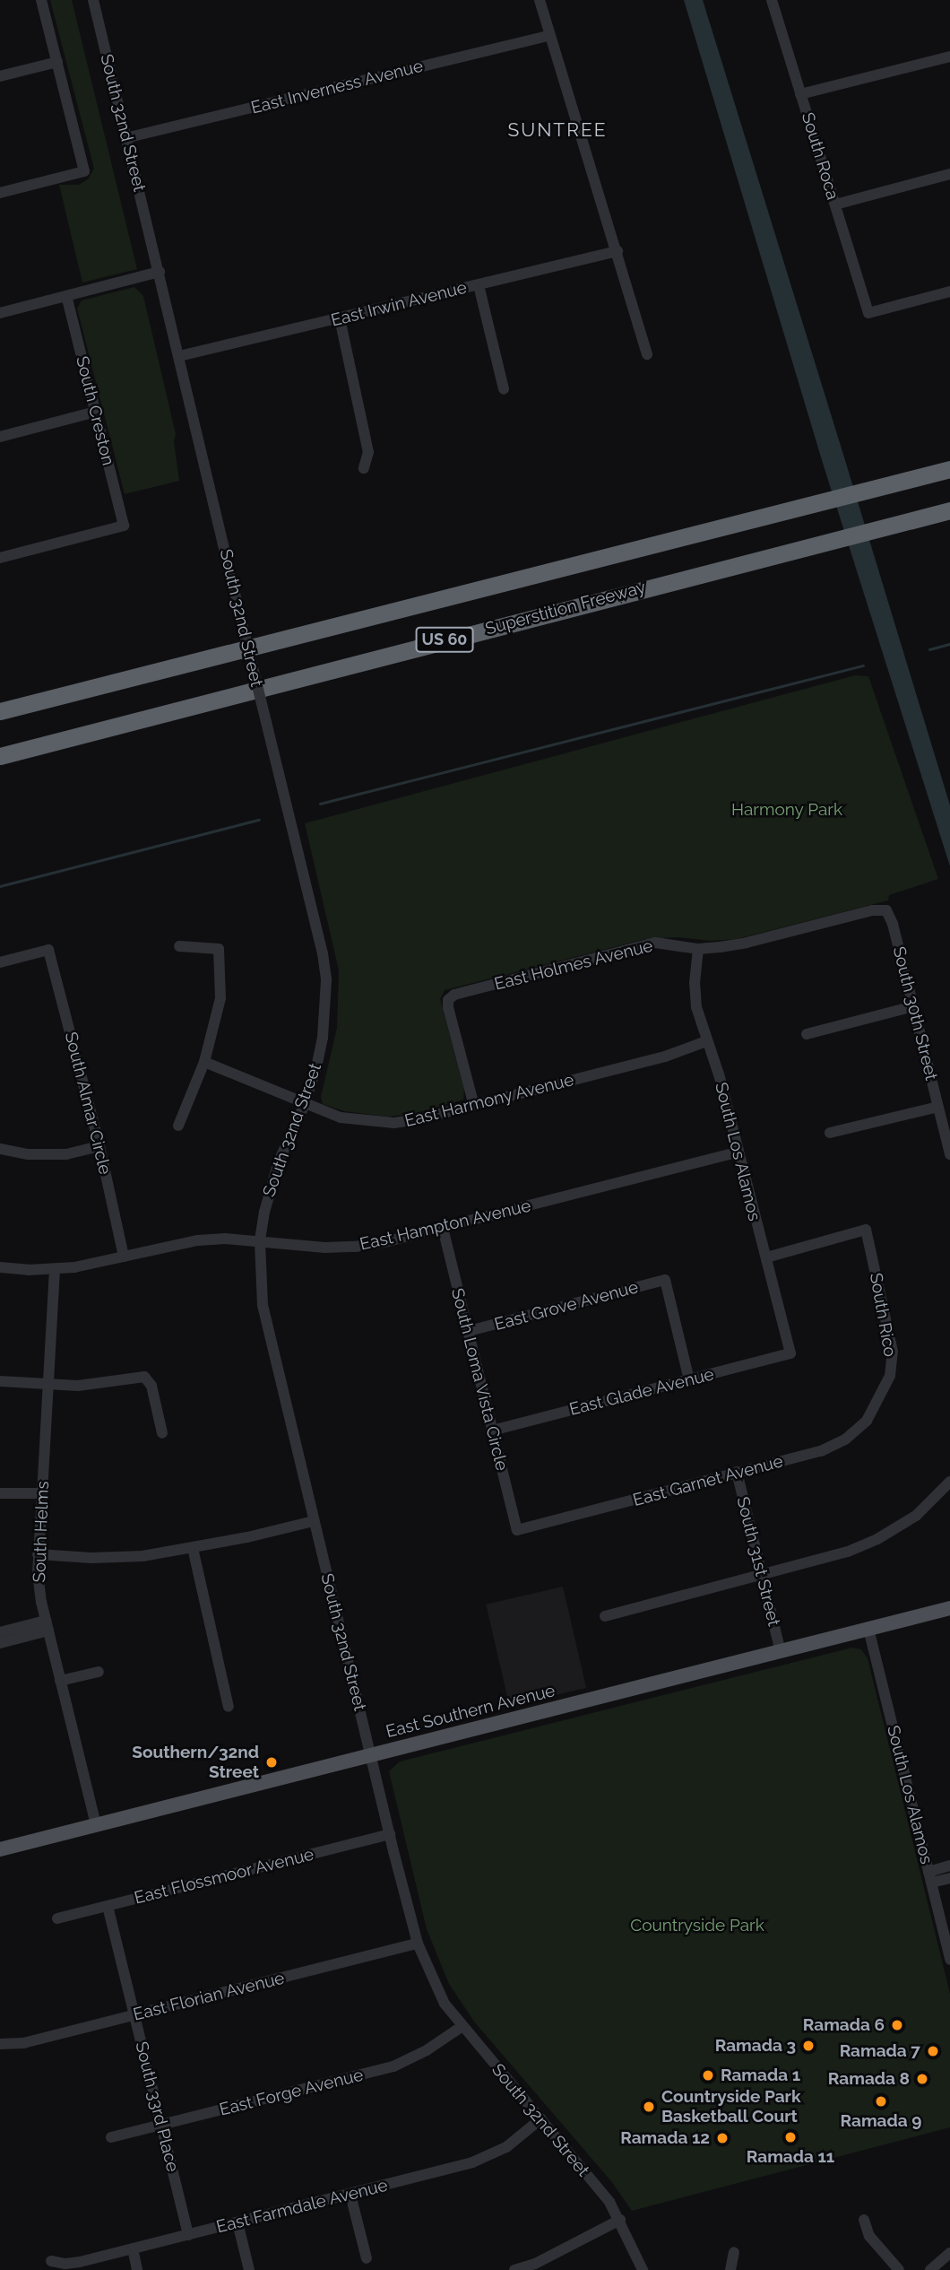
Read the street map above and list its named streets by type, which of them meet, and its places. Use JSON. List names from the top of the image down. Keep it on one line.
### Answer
{"streets":{"highway":["Superstition Freeway","US 60"],"main road":["East Southern Avenue"],"street":["East Inverness Avenue","South 32nd Street","South Roca","East Irwin Avenue","South Creston","East Holmes Avenue","South 30th Street","East Harmony Avenue","South Almar Circle","South Los Alamos","East Hampton Avenue","East Grove Avenue","South Rico","South Loma Vista Circle","East Glade Avenue","East Garnet Avenue","South Helms","South 31st Street","East Flossmoor Avenue","East Florian Avenue","East Forge Avenue","South 33rd Place","East Farmdale Avenue"]},"crossings":[["East Inverness Avenue","South 32nd Street"],["South 32nd Street","East Irwin Avenue"],["South 32nd Street","East Harmony Avenue"],["South 32nd Street","East Hampton Avenue"],["South 32nd Street","East Southern Avenue"],["South 32nd Street","East Flossmoor Avenue"],["South 32nd Street","East Florian Avenue"],["South 32nd Street","East Forge Avenue"],["South 32nd Street","East Farmdale Avenue"],["East Holmes Avenue","South 30th Street"],["East Holmes Avenue","East Harmony Avenue"],["East Holmes Avenue","South Los Alamos"],["East Harmony Avenue","South Los Alamos"],["South Almar Circle","East Hampton Avenue"],["South Los Alamos","East Hampton Avenue"],["South Los Alamos","South Rico"],["South Los Alamos","East Glade Avenue"],["South Los Alamos","East Southern Avenue"],["East Hampton Avenue","South Loma Vista Circle"],["East Hampton Avenue","South Helms"],["East Grove Avenue","South Loma Vista Circle"],["East Grove Avenue","East Glade Avenue"],["South Rico","East Garnet Avenue"],["South Loma Vista Circle","East Glade Avenue"],["South Loma Vista Circle","East Garnet Avenue"],["East Garnet Avenue","South 31st Street"],["South Helms","East Southern Avenue"],["South 31st Street","East Southern Avenue"],["East Flossmoor Avenue","South 33rd Place"],["East Florian Avenue","South 33rd Place"],["East Forge Avenue","South 33rd Place"],["South 33rd Place","East Farmdale Avenue"]],"districts":["SUNTREE"],"parks":["Harmony Park","Countryside Park"],"places":["Southern/32nd Street","Ramada 6","Ramada 3","Ramada 7","Ramada 1","Ramada 8","Ramada 9","Countryside Park Basketball Court","Ramada 11","Ramada 12"]}
